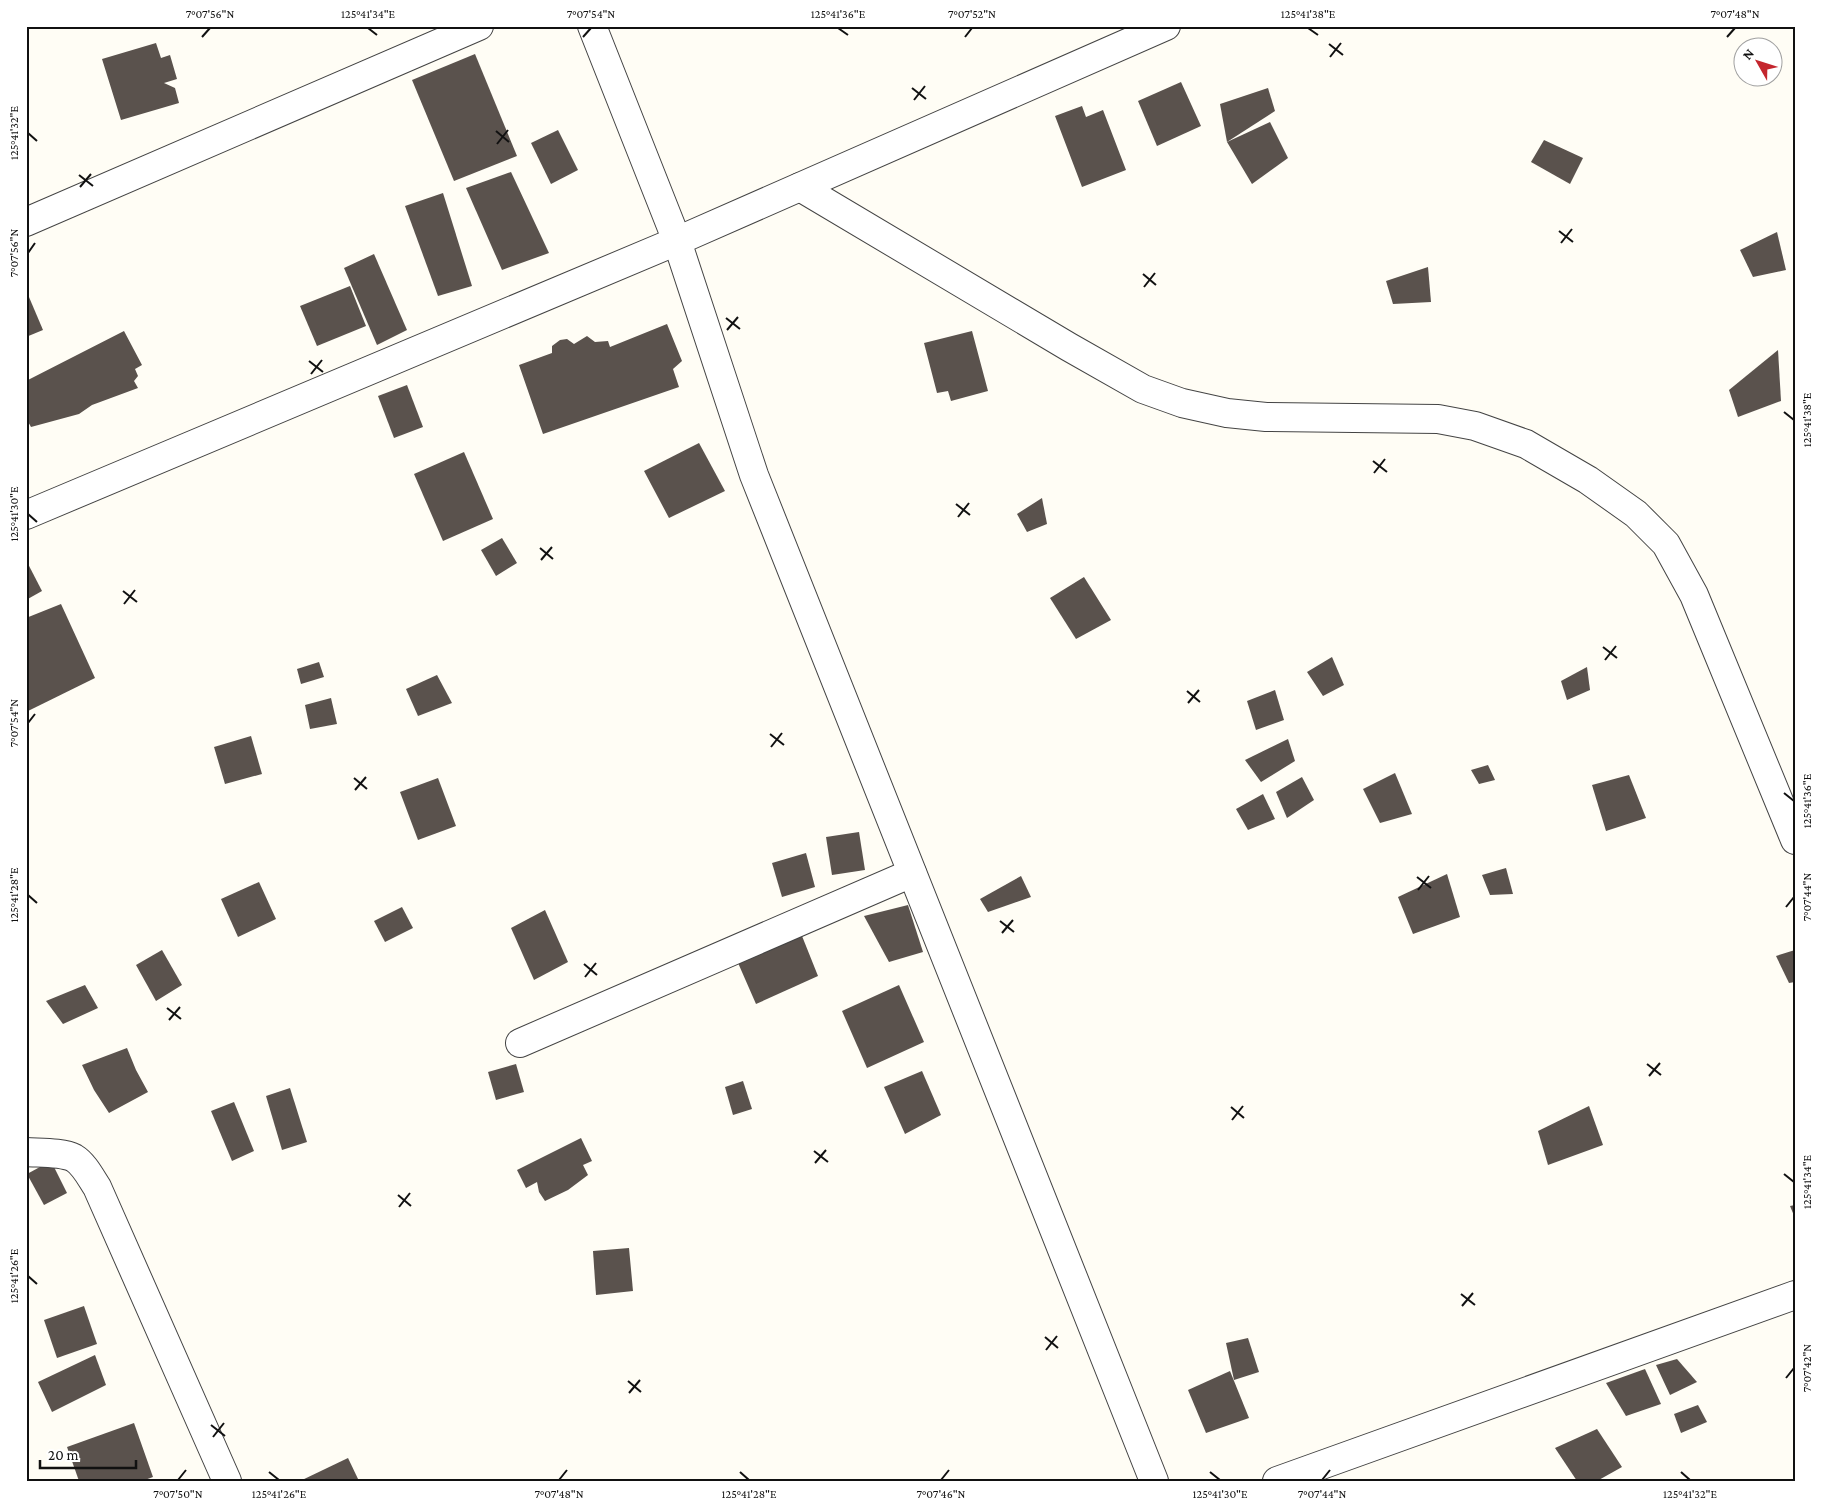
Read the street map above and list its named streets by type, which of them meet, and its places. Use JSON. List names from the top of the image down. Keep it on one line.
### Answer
{"scale_bar":"20 m","north":"top left","coordinates":["7°07'56\"N","125°41'34\"E","7°07'54\"N","125°41'36\"E","7°07'52\"N","125°41'38\"E","7°07'48\"N","125°41'32\"E","125°41'30\"E","125°41'28\"E","7°07'44\"N","125°41'26\"E","7°07'42\"N","7°07'50\"N","7°07'46\"N"]}
